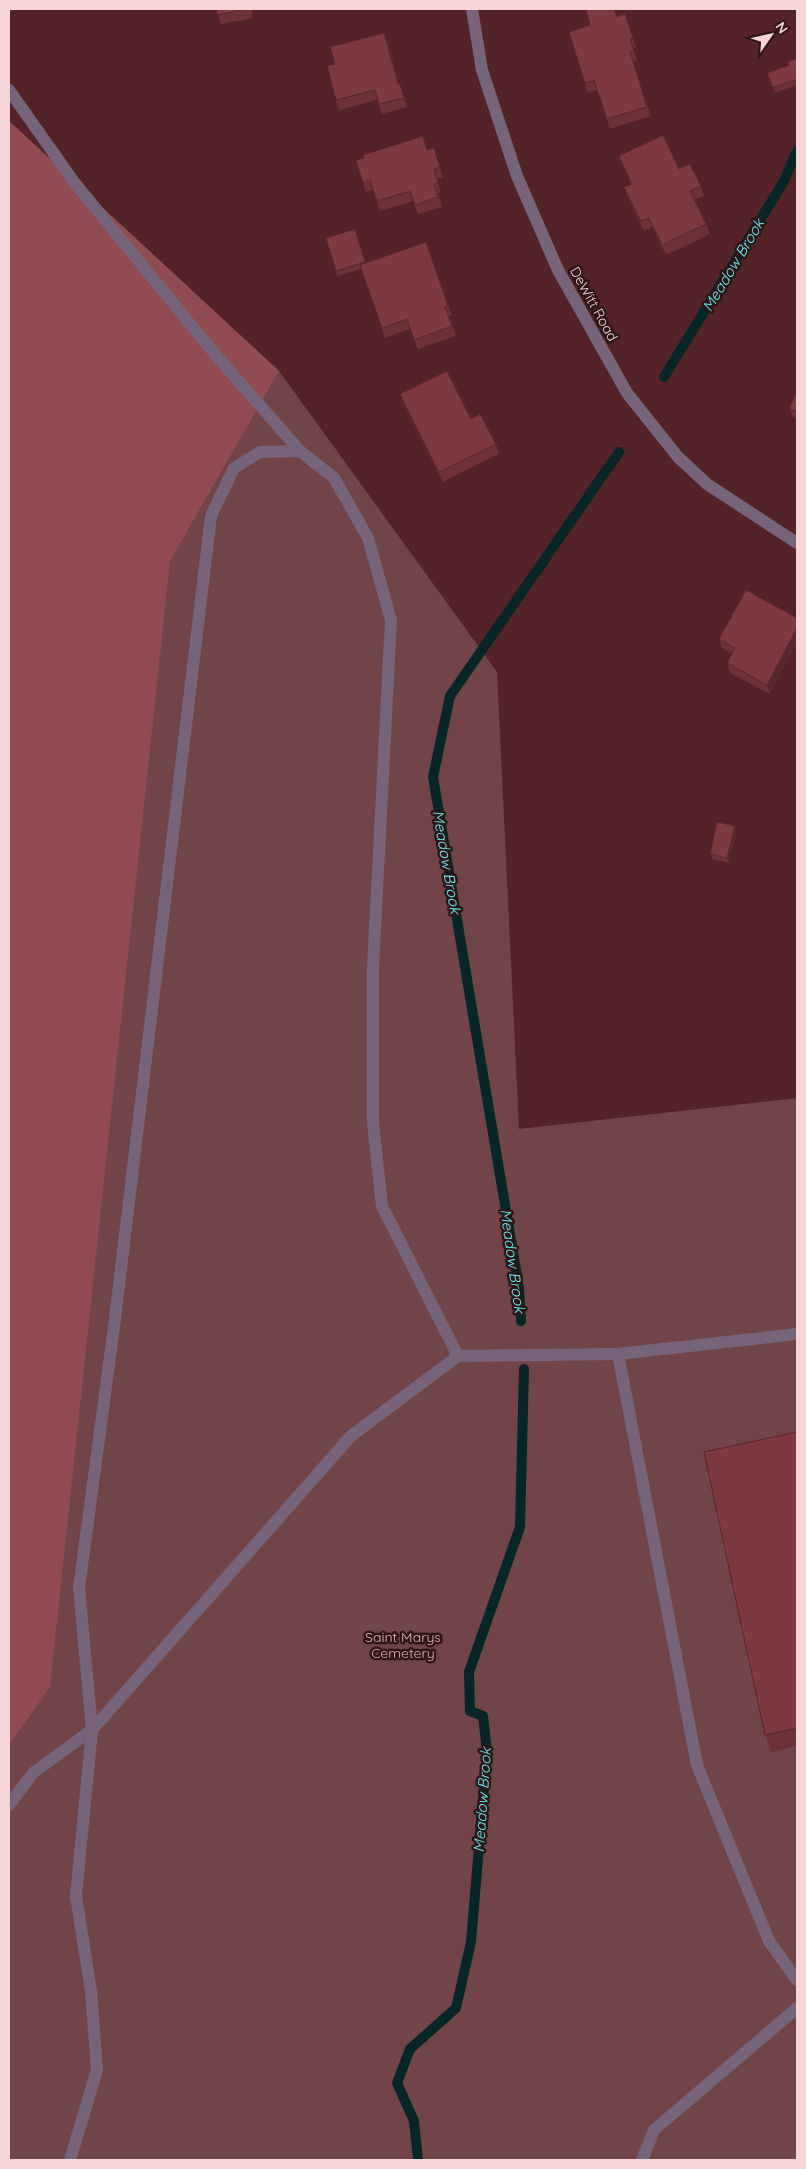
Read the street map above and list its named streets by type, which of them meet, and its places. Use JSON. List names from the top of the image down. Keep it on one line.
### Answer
{"streets":{"street":["DeWitt Road"]},"water":["Meadow Brook"],"parks":["Saint Marys Cemetery"],"north":"top right"}
